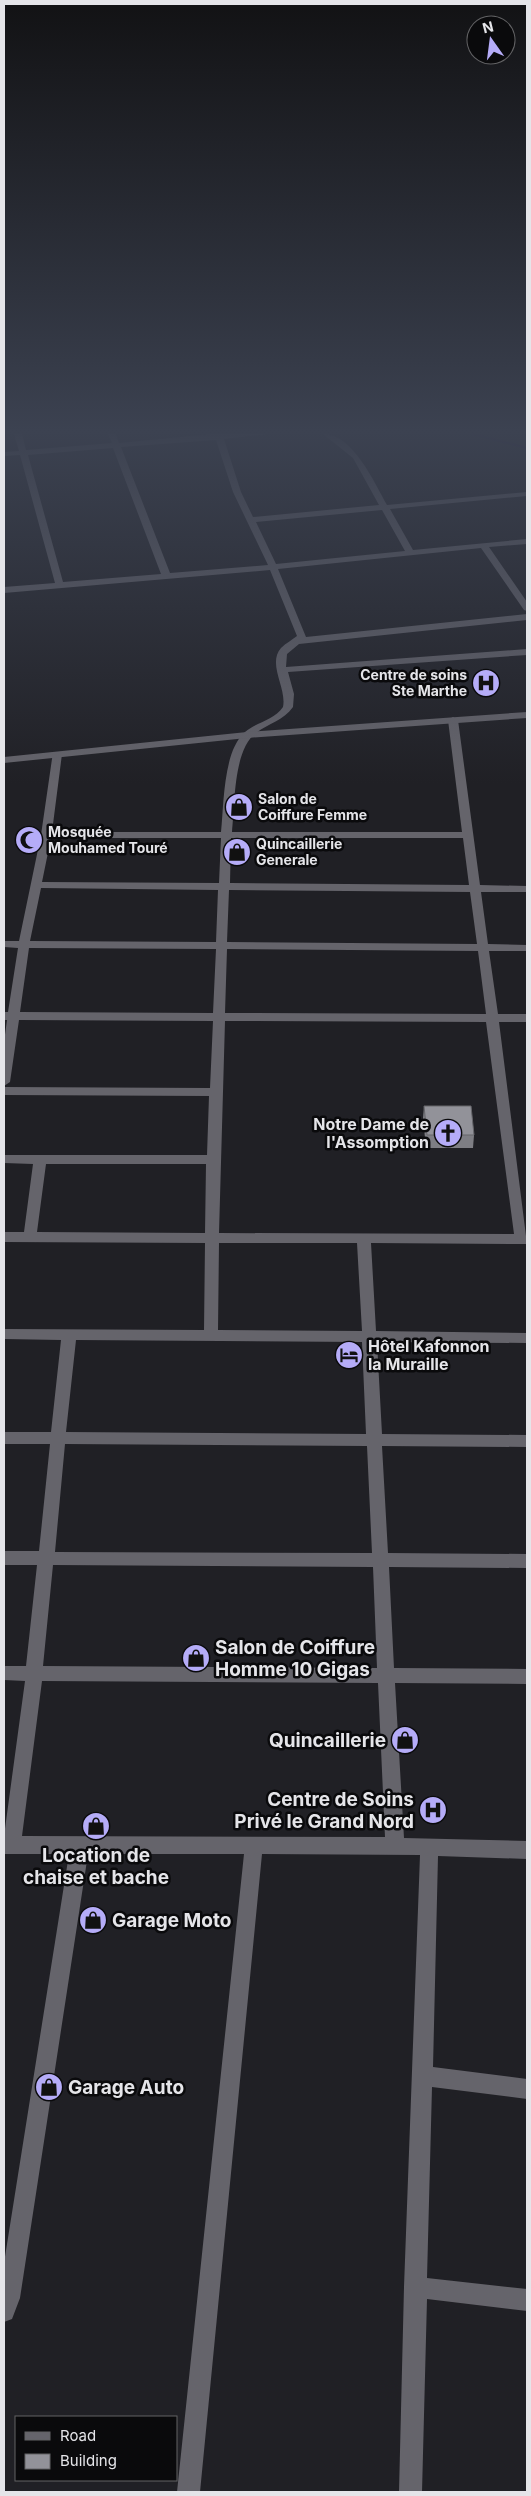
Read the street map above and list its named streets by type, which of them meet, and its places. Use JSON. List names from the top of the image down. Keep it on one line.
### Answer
{"places":{"hospital":["Centre de soins Ste Marthe","Centre de Soins Privé le Grand Nord"],"shop":["Salon de Coiffure Femme","Quincaillerie Generale","Salon de Coiffure Homme 10 Gigas","Quincaillerie","Location de chaise et bache","Garage Moto","Garage Auto"],"mosque":["Mosquée Mouhamed Touré"],"church":["Notre Dame de l'Assomption"],"hotel":["Hôtel Kafonnon la Muraille"]},"legend":["Road","Building"],"north":"top"}
